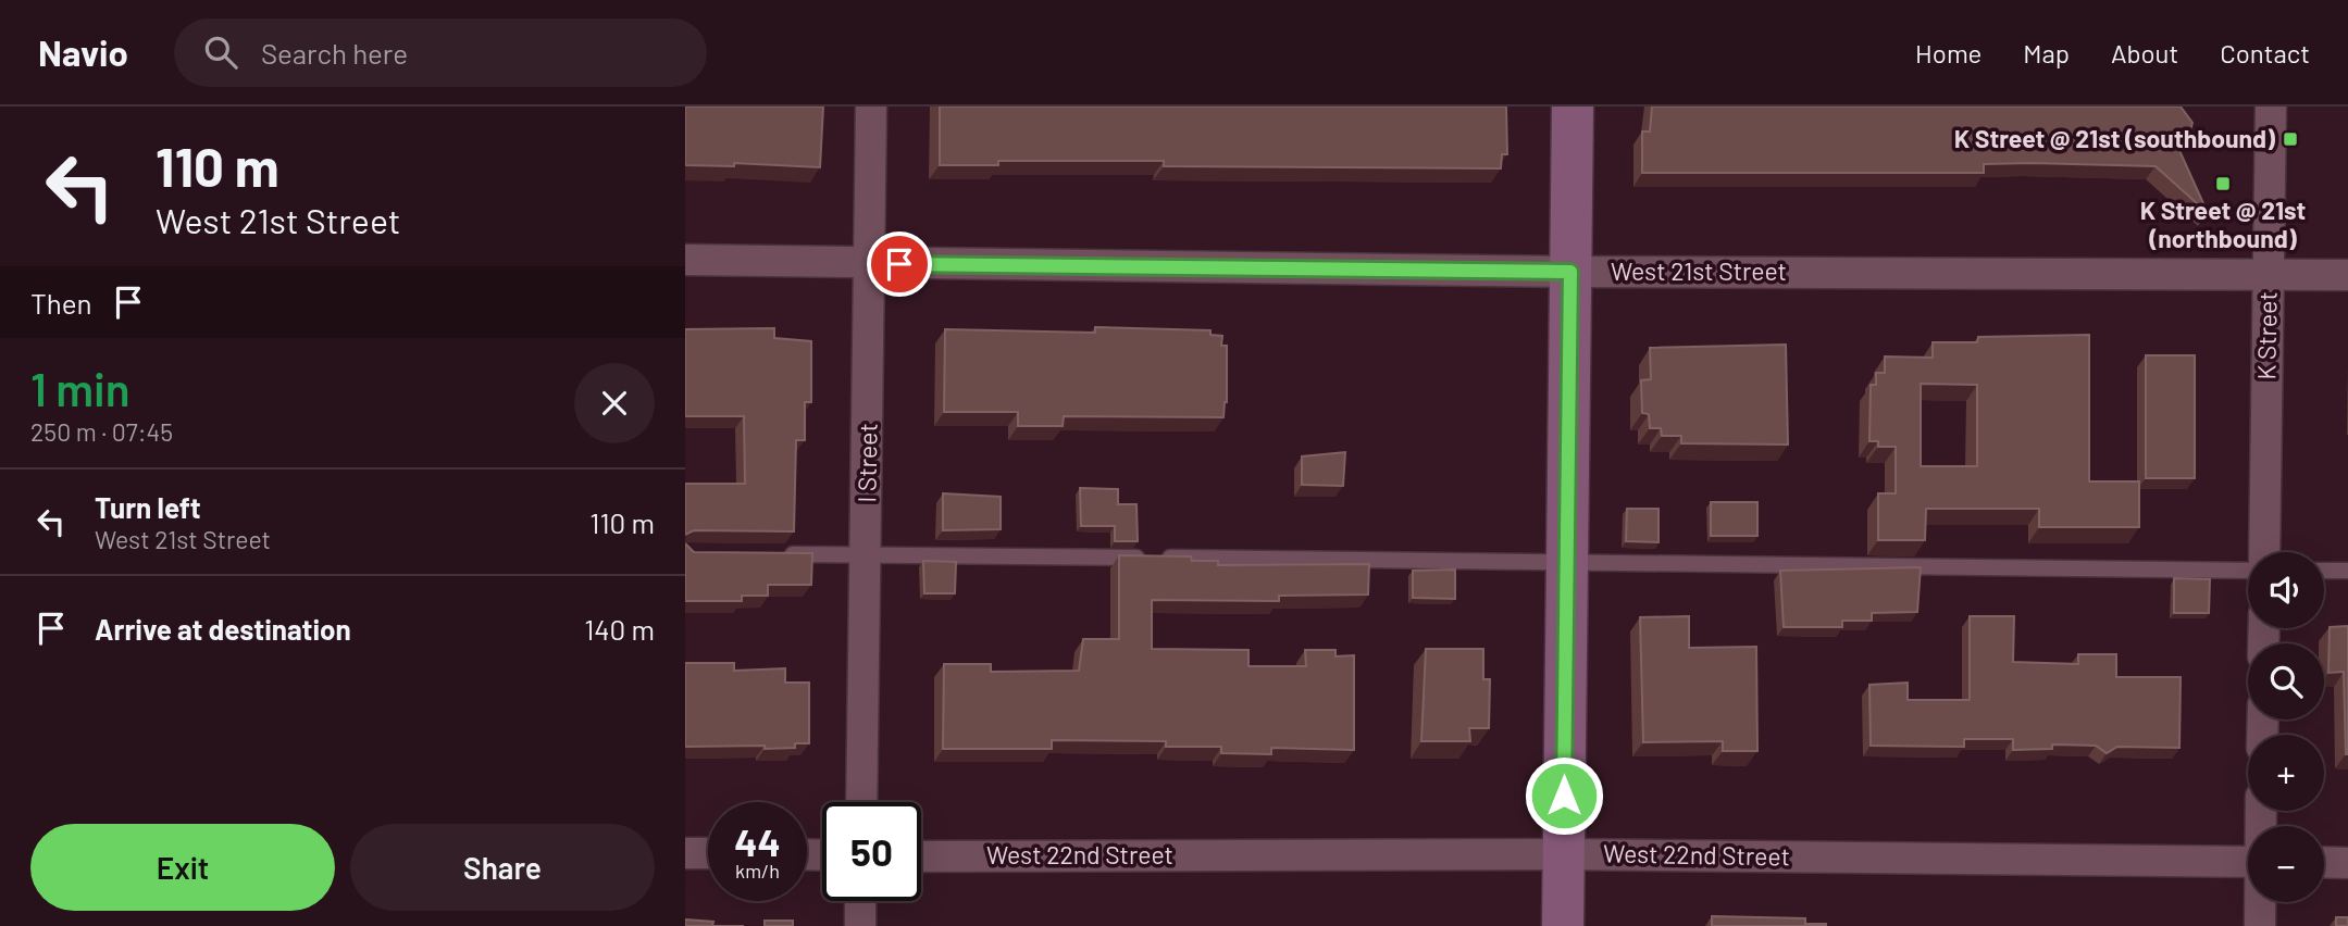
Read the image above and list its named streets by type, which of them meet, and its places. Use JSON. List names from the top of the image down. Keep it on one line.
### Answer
{"streets":{"street":["West 21st Street","K Street","I Street","West 22nd Street"]},"crossings":[["West 21st Street","K Street"],["West 21st Street","I Street"]],"places":{"transit":["K Street @ 21st (southbound)","K Street @ 21st (northbound)"]},"page":{"header":"Navio","search":"Search here","nav":["Home","Map","About","Contact"],"turn":["110 m","West 21st Street"],"then":"Then","heading":["1 min","250 m · 07:45"],"list":[{"name":"Turn left","note":"West 21st Street","value":"110 m"},{"name":"Arrive at destination","value":"140 m"}],"map_buttons":["+","−"],"speed":"44 km/h","limit":"50","buttons":["Exit","Share"]}}
